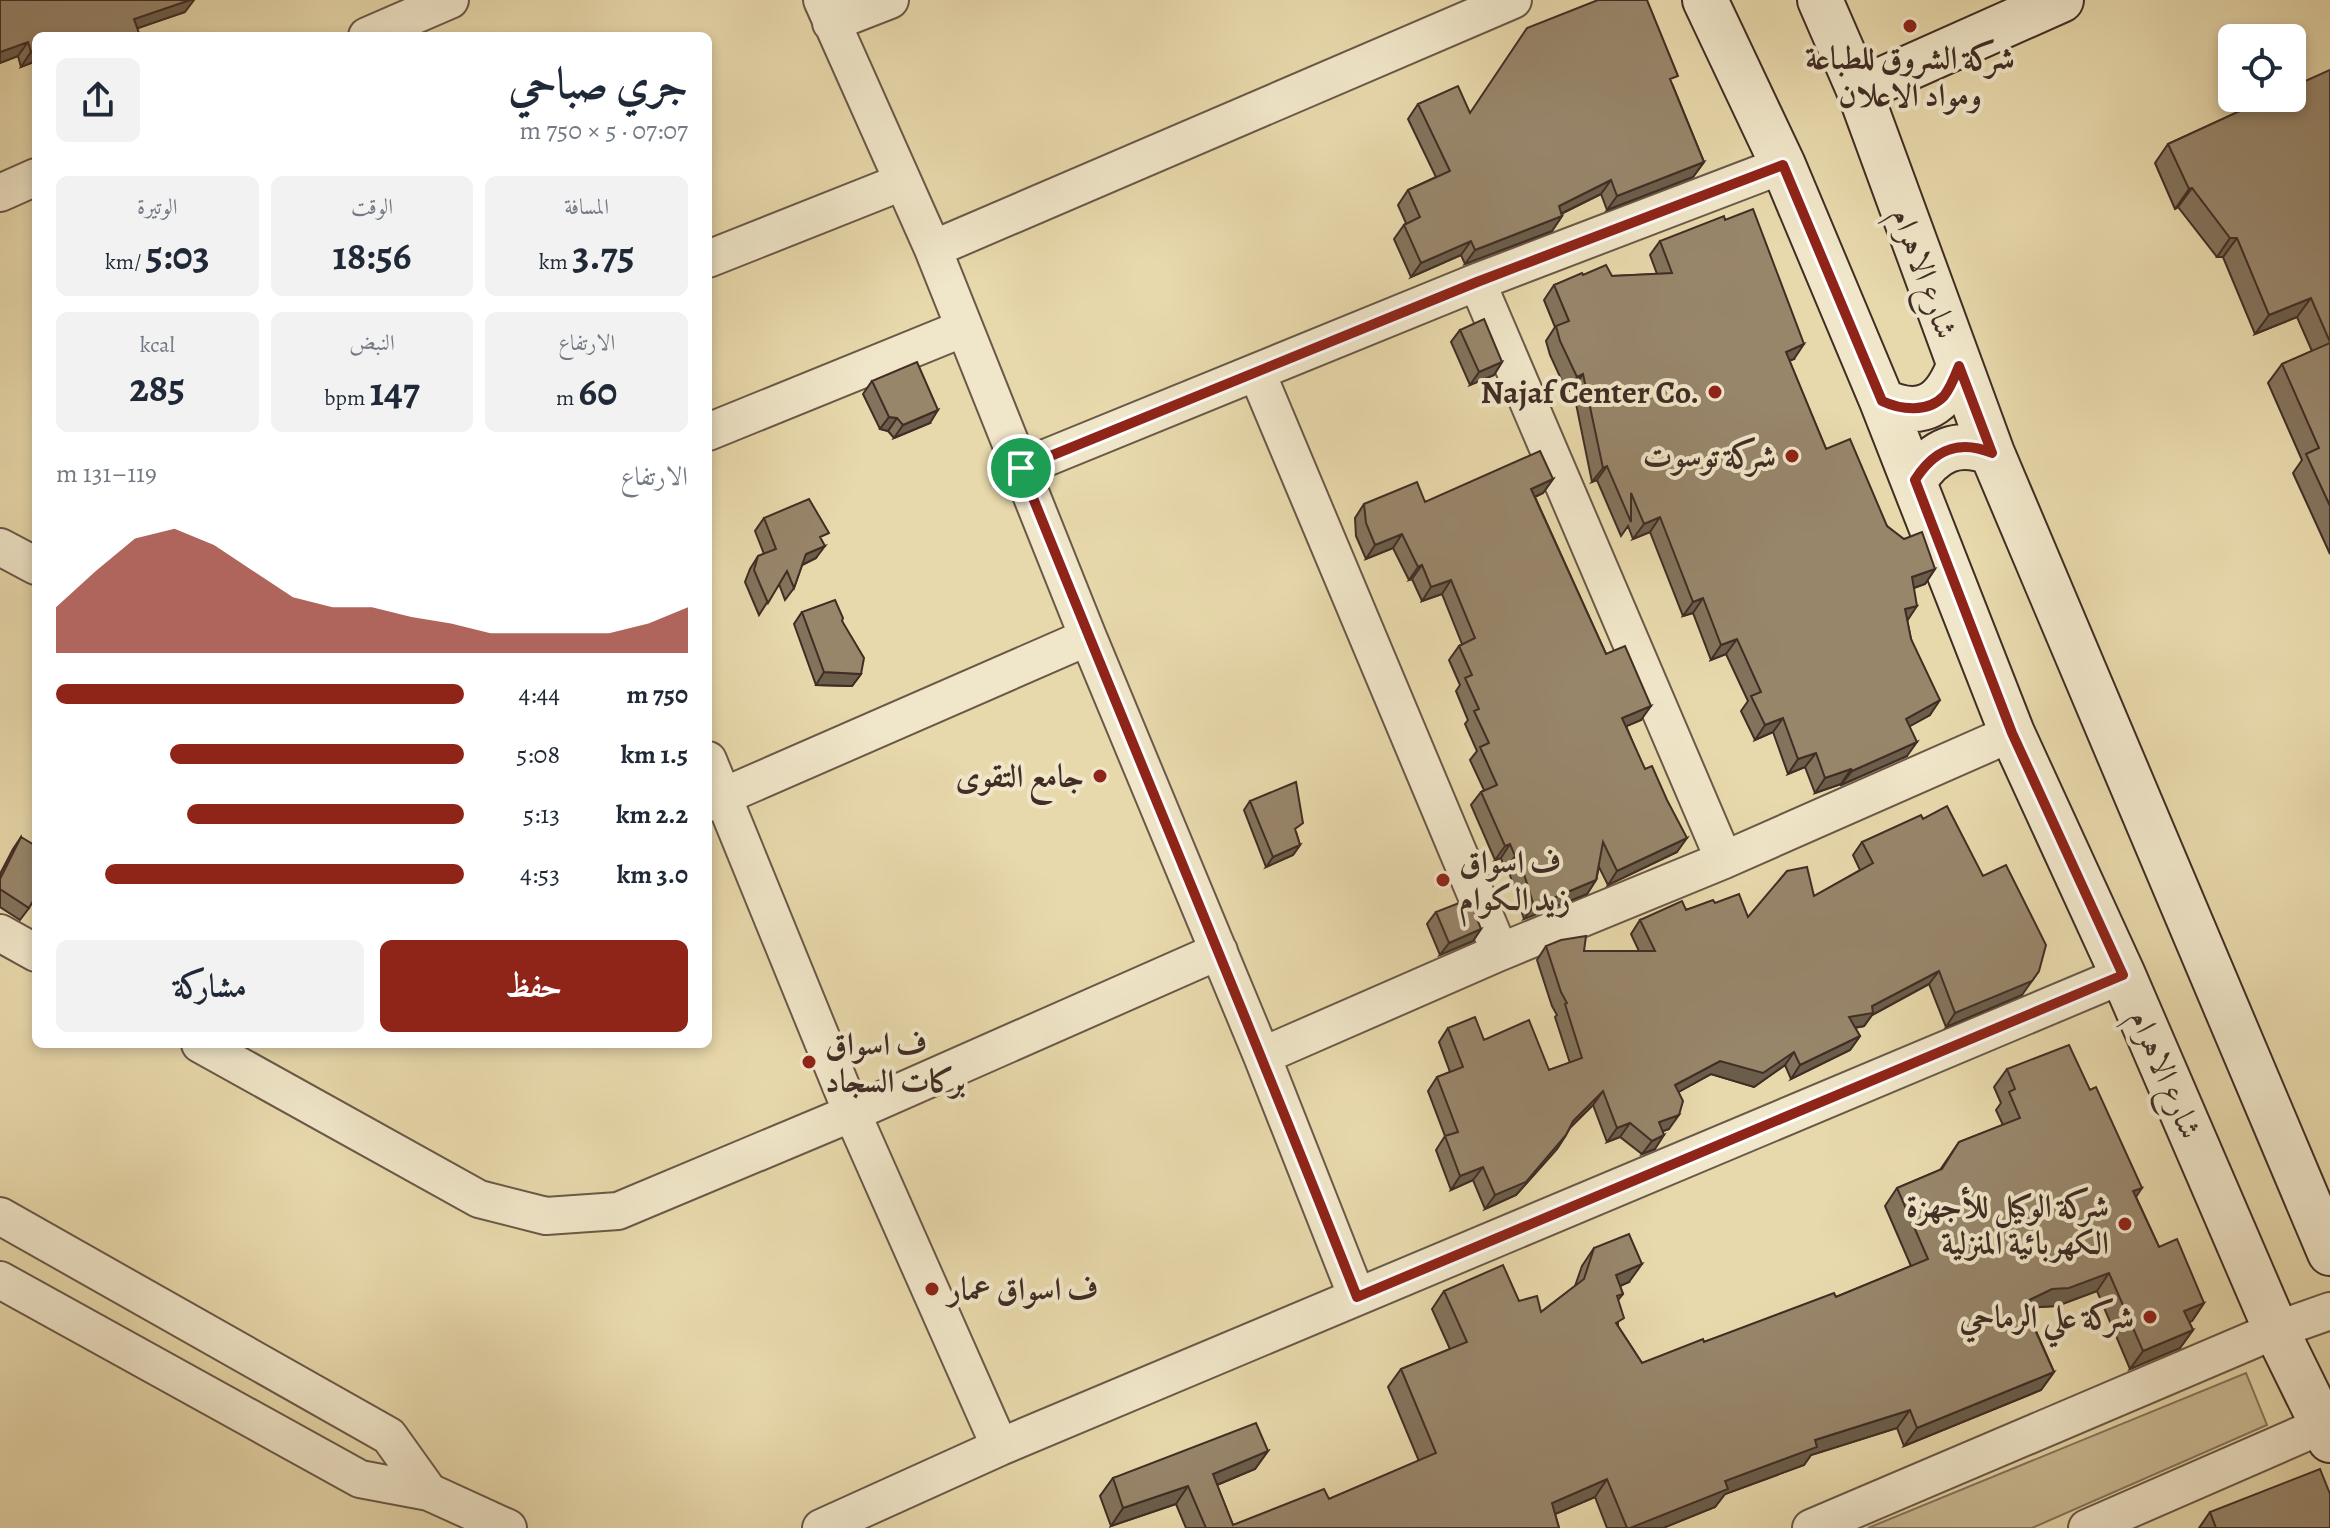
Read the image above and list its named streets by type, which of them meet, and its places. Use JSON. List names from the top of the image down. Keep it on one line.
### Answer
{"streets":{"main road":["شارع الاهرام"]},"places":["شركة الشروق للطباعة ومواد الاعلان","Najaf Center Co.","شركة توسوت","جامع التقوى","ف اسواق زيد الكوام","ف اسواق بركات السجاد","شركة الوكيل للأجهزة الكهربائية المنزلية","ف اسواق عمار","شركة علي الرماحي"],"page":{"heading":["جري صباحي","07:07 · 5 × 750 m"],"stats":[["المسافة","3.75 km"],["الوقت","18:56"],["الوتيرة","5:03 /km"],["الارتفاع","60 m"],["النبض","147 bpm"],["kcal","285"]],"chart":["الارتفاع","119–131 m"],"list":[{"name":"750 m","note":"4:44"},{"name":"1.5 km","note":"5:08"},{"name":"2.2 km","note":"5:13"},{"name":"3.0 km","note":"4:53"}],"buttons":["حفظ","مشاركة"]}}
